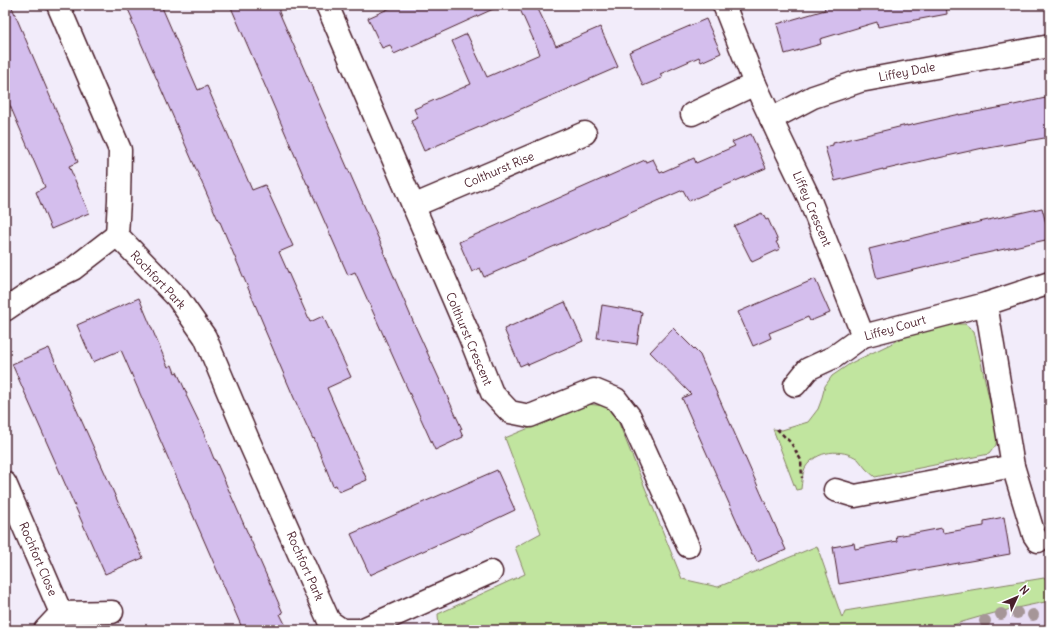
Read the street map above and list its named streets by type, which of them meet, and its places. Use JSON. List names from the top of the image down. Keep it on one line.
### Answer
{"streets":{"street":["Liffey Dale","Colthurst Rise","Liffey Crescent","Rochfort Park","Liffey Court","Colthurst Crescent","Rochfort Close"]},"crossings":[["Liffey Dale","Liffey Crescent"],["Colthurst Rise","Colthurst Crescent"],["Liffey Crescent","Liffey Court"]],"north":"top right"}
